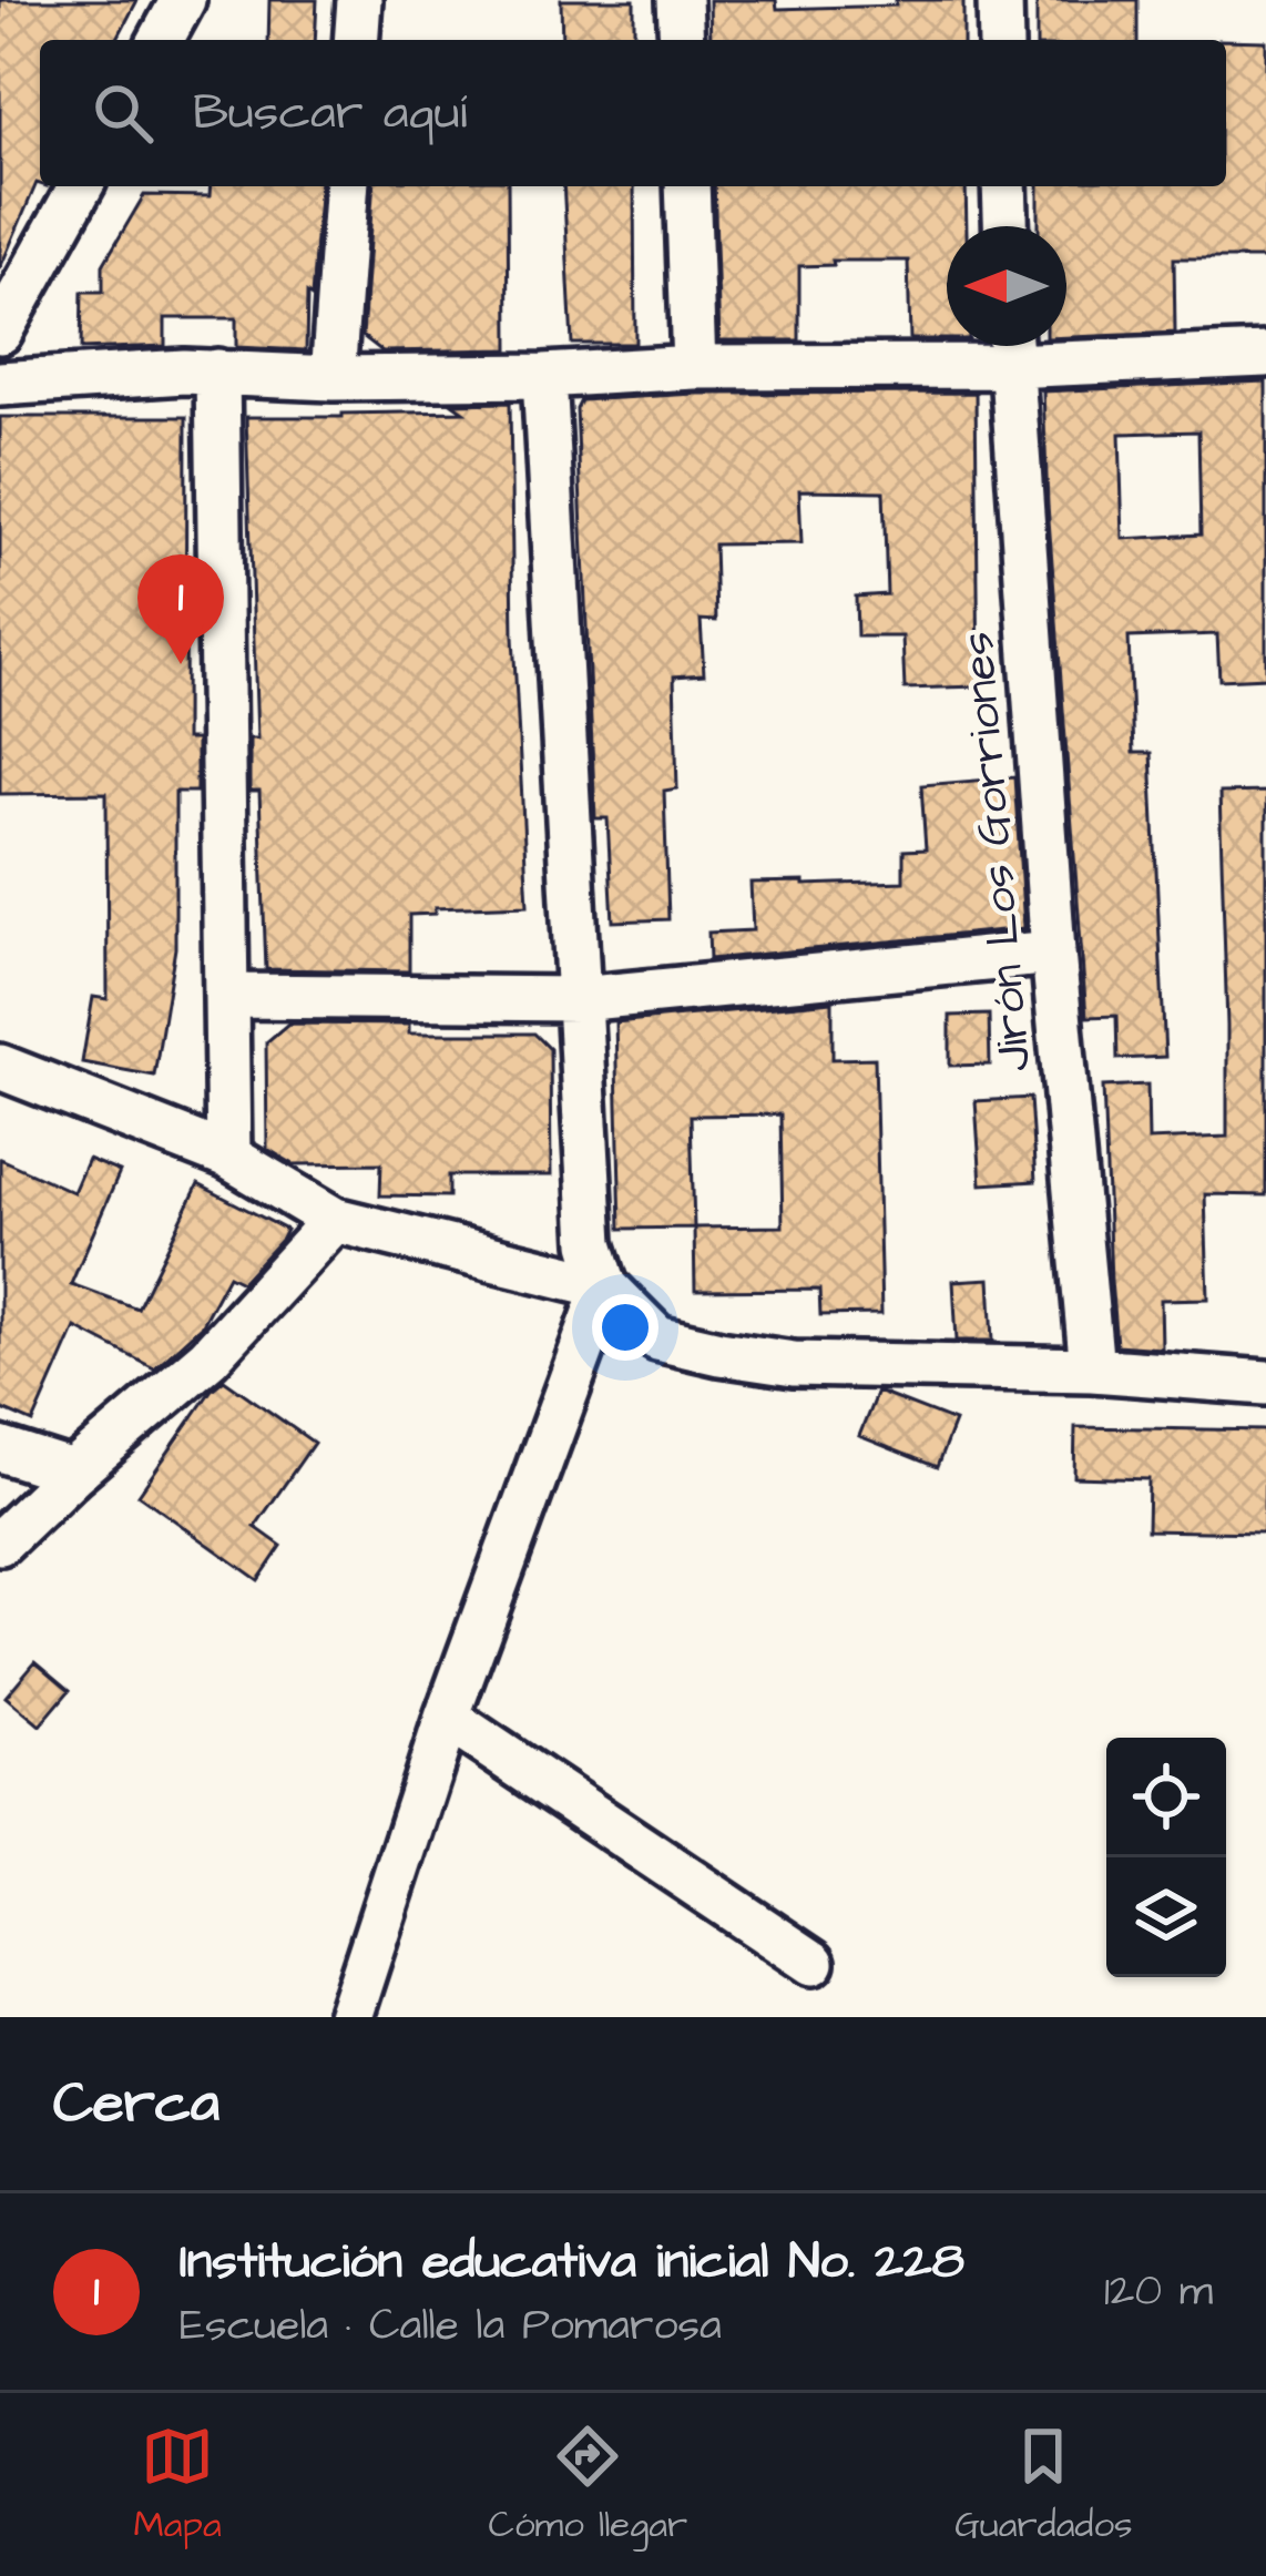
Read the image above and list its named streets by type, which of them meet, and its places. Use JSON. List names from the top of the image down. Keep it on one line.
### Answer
{"streets":{"street":["Jirón Los Gorriones"]},"north":"left","page":{"search":"Buscar aquí","pins":"1","heading":"Cerca","list":[{"mark":"1","name":"Institución educativa inicial No. 228","note":"Escuela · Calle la Pomarosa","value":"120 m"}],"nav":["Mapa","Cómo llegar","Guardados"]}}
